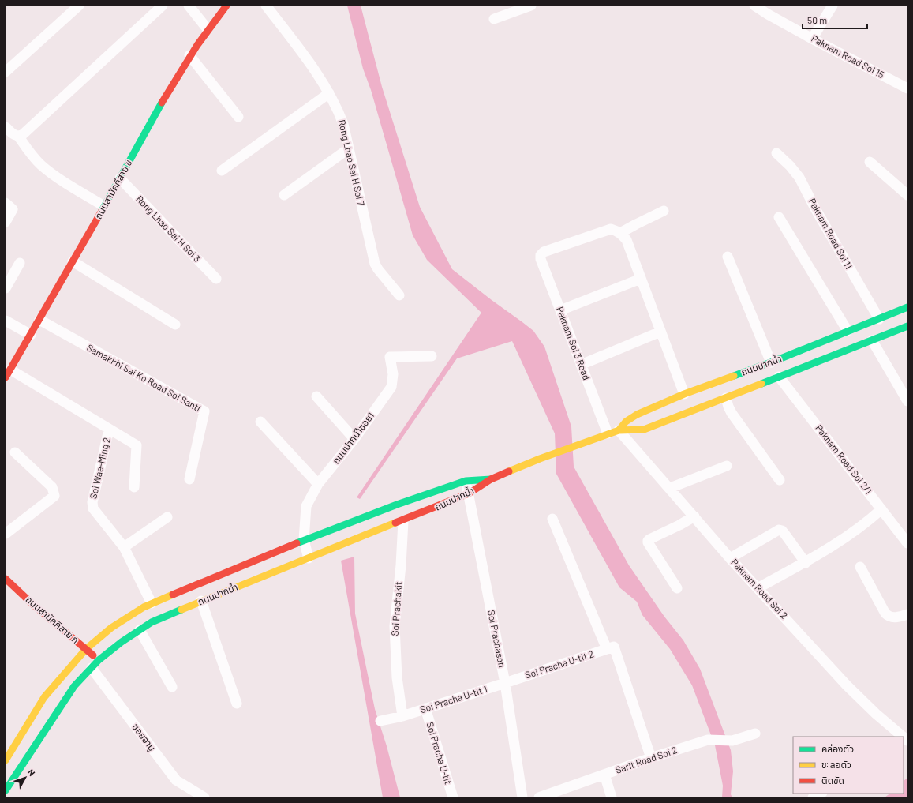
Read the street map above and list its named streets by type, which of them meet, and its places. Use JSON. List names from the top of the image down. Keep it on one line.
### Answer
{"streets":{"street":["Paknam Road Soi 15","Rong Lhao Sai H Soi 7","ถนนสามัคคีสาย ข","Rong Lhao Sai H Soi 3","Paknam Road Soi 11","Paknam Soi 3 Road","ถนนปากน้ำ","Samakkhi Sai Ko Road Soi Santi","ถนนปากนำ้ซอย1","Paknam Road Soi 2/1","Soi Wae-Ming 2","Paknam Road Soi 2","Soi Prachakit","ถนนสามัคคีสาย ก","Soi Prachasan","Soi Pracha U-tit 2","Soi Pracha U-tit 1","ซอยอาบู","Soi Pracha U-tit","Sarit Road Soi 2"]},"crossings":[["ถนนสามัคคีสาย ข","Rong Lhao Sai H Soi 3"],["ถนนสามัคคีสาย ข","Samakkhi Sai Ko Road Soi Santi"],["Paknam Road Soi 11","ถนนปากน้ำ"],["Paknam Soi 3 Road","ถนนปากน้ำ"],["ถนนปากน้ำ","ถนนปากนำ้ซอย1"],["ถนนปากน้ำ","Paknam Road Soi 2/1"],["ถนนปากน้ำ","Soi Wae-Ming 2"],["ถนนปากน้ำ","Paknam Road Soi 2"],["ถนนปากน้ำ","Soi Prachakit"],["ถนนปากน้ำ","ถนนสามัคคีสาย ก"],["ถนนปากน้ำ","Soi Prachasan"],["ถนนปากน้ำ","ซอยอาบู"],["Soi Prachakit","Soi Pracha U-tit 1"],["Soi Prachasan","Soi Pracha U-tit 2"],["Soi Prachasan","Soi Pracha U-tit 1"],["Soi Pracha U-tit 2","Soi Pracha U-tit 1"],["Soi Pracha U-tit 1","Soi Pracha U-tit"]],"legend":["คล่องตัว","ชะลอตัว","ติดขัด"],"scale_bar":"50 m","north":"top right"}
